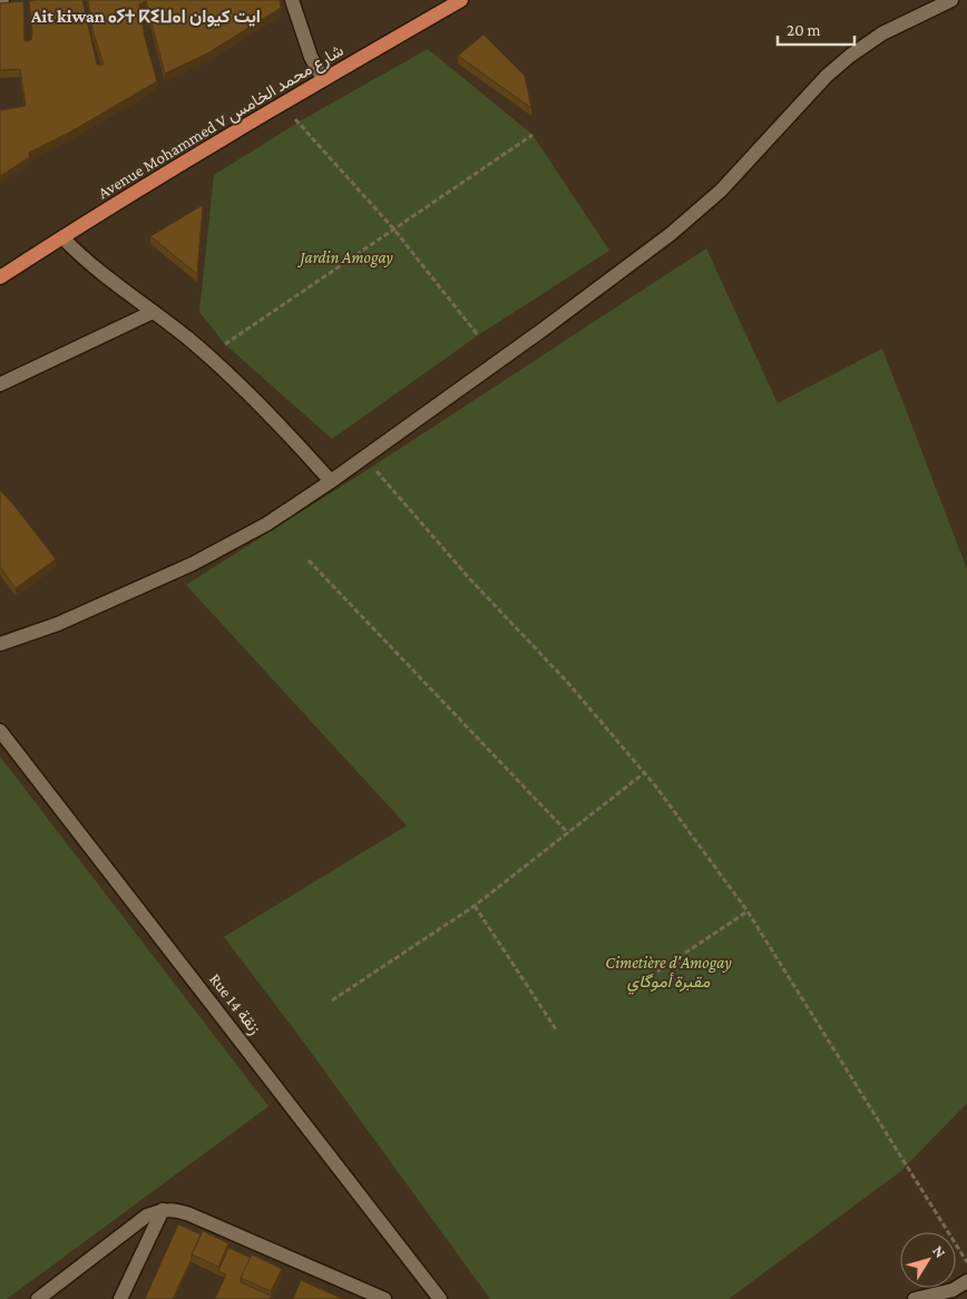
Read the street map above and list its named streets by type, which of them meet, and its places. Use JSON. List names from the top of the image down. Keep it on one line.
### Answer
{"streets":{"main road":["Avenue Mohammed V شارع محمد الخامس"],"street":["Rue 14 زنقة"]},"districts":["Ait kiwan ⴰⵢⵜ ⴽⵉⵡⴰⵏ ايت كيوان"],"parks":["Jardin Amogay","Cimetière d'Amogay مقبرة أموگاي"],"scale_bar":"20 m","north":"top right"}
